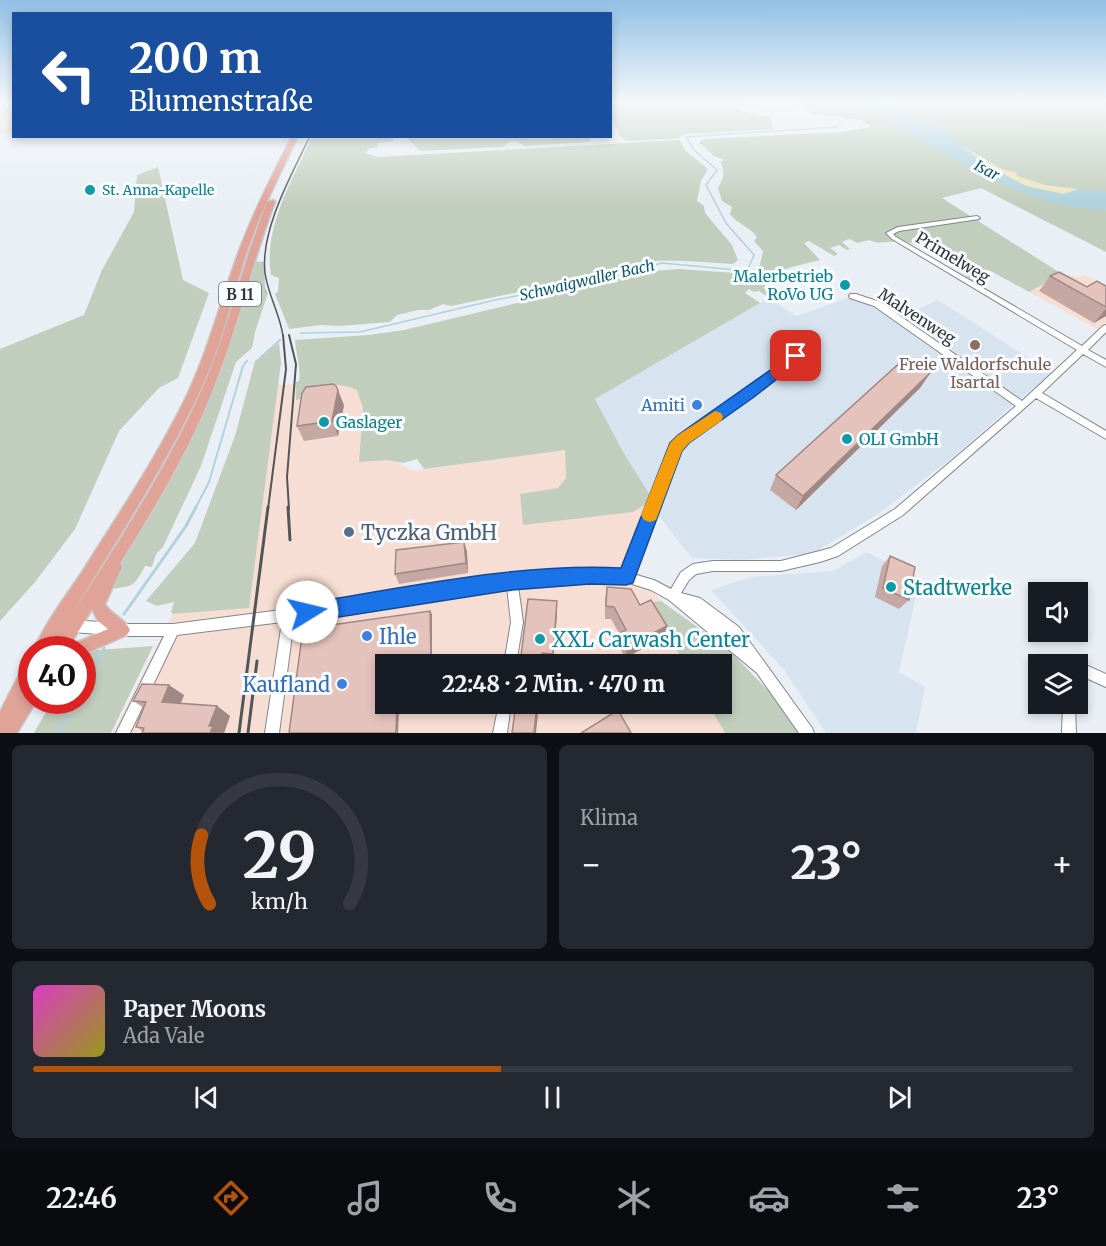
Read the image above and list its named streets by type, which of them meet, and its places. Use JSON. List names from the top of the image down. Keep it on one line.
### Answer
{"streets":{"main road":["B 11"],"street":["Primelweg","Malvenweg"]},"water":["Isar","Schwaigwaller Bach"],"places":["St. Anna-Kapelle","Malerbetrieb RoVo UG","Freie Waldorfschule Isartal","Amiti","Gaslager","OLI GmbH","Tyczka GmbH","Stadtwerke","Ihle","XXL Carwash Center","Kaufland"],"page":{"turn":["200 m","Blumenstraße"],"limit":"40","trip":"22:48 · 2 Min. · 470 m","tile":"Klima","heat":["−","23°","+"],"song":["Paper Moons","Ada Vale"],"tabs":["22:46","23°"],"gauge":["29","km/h"]}}
